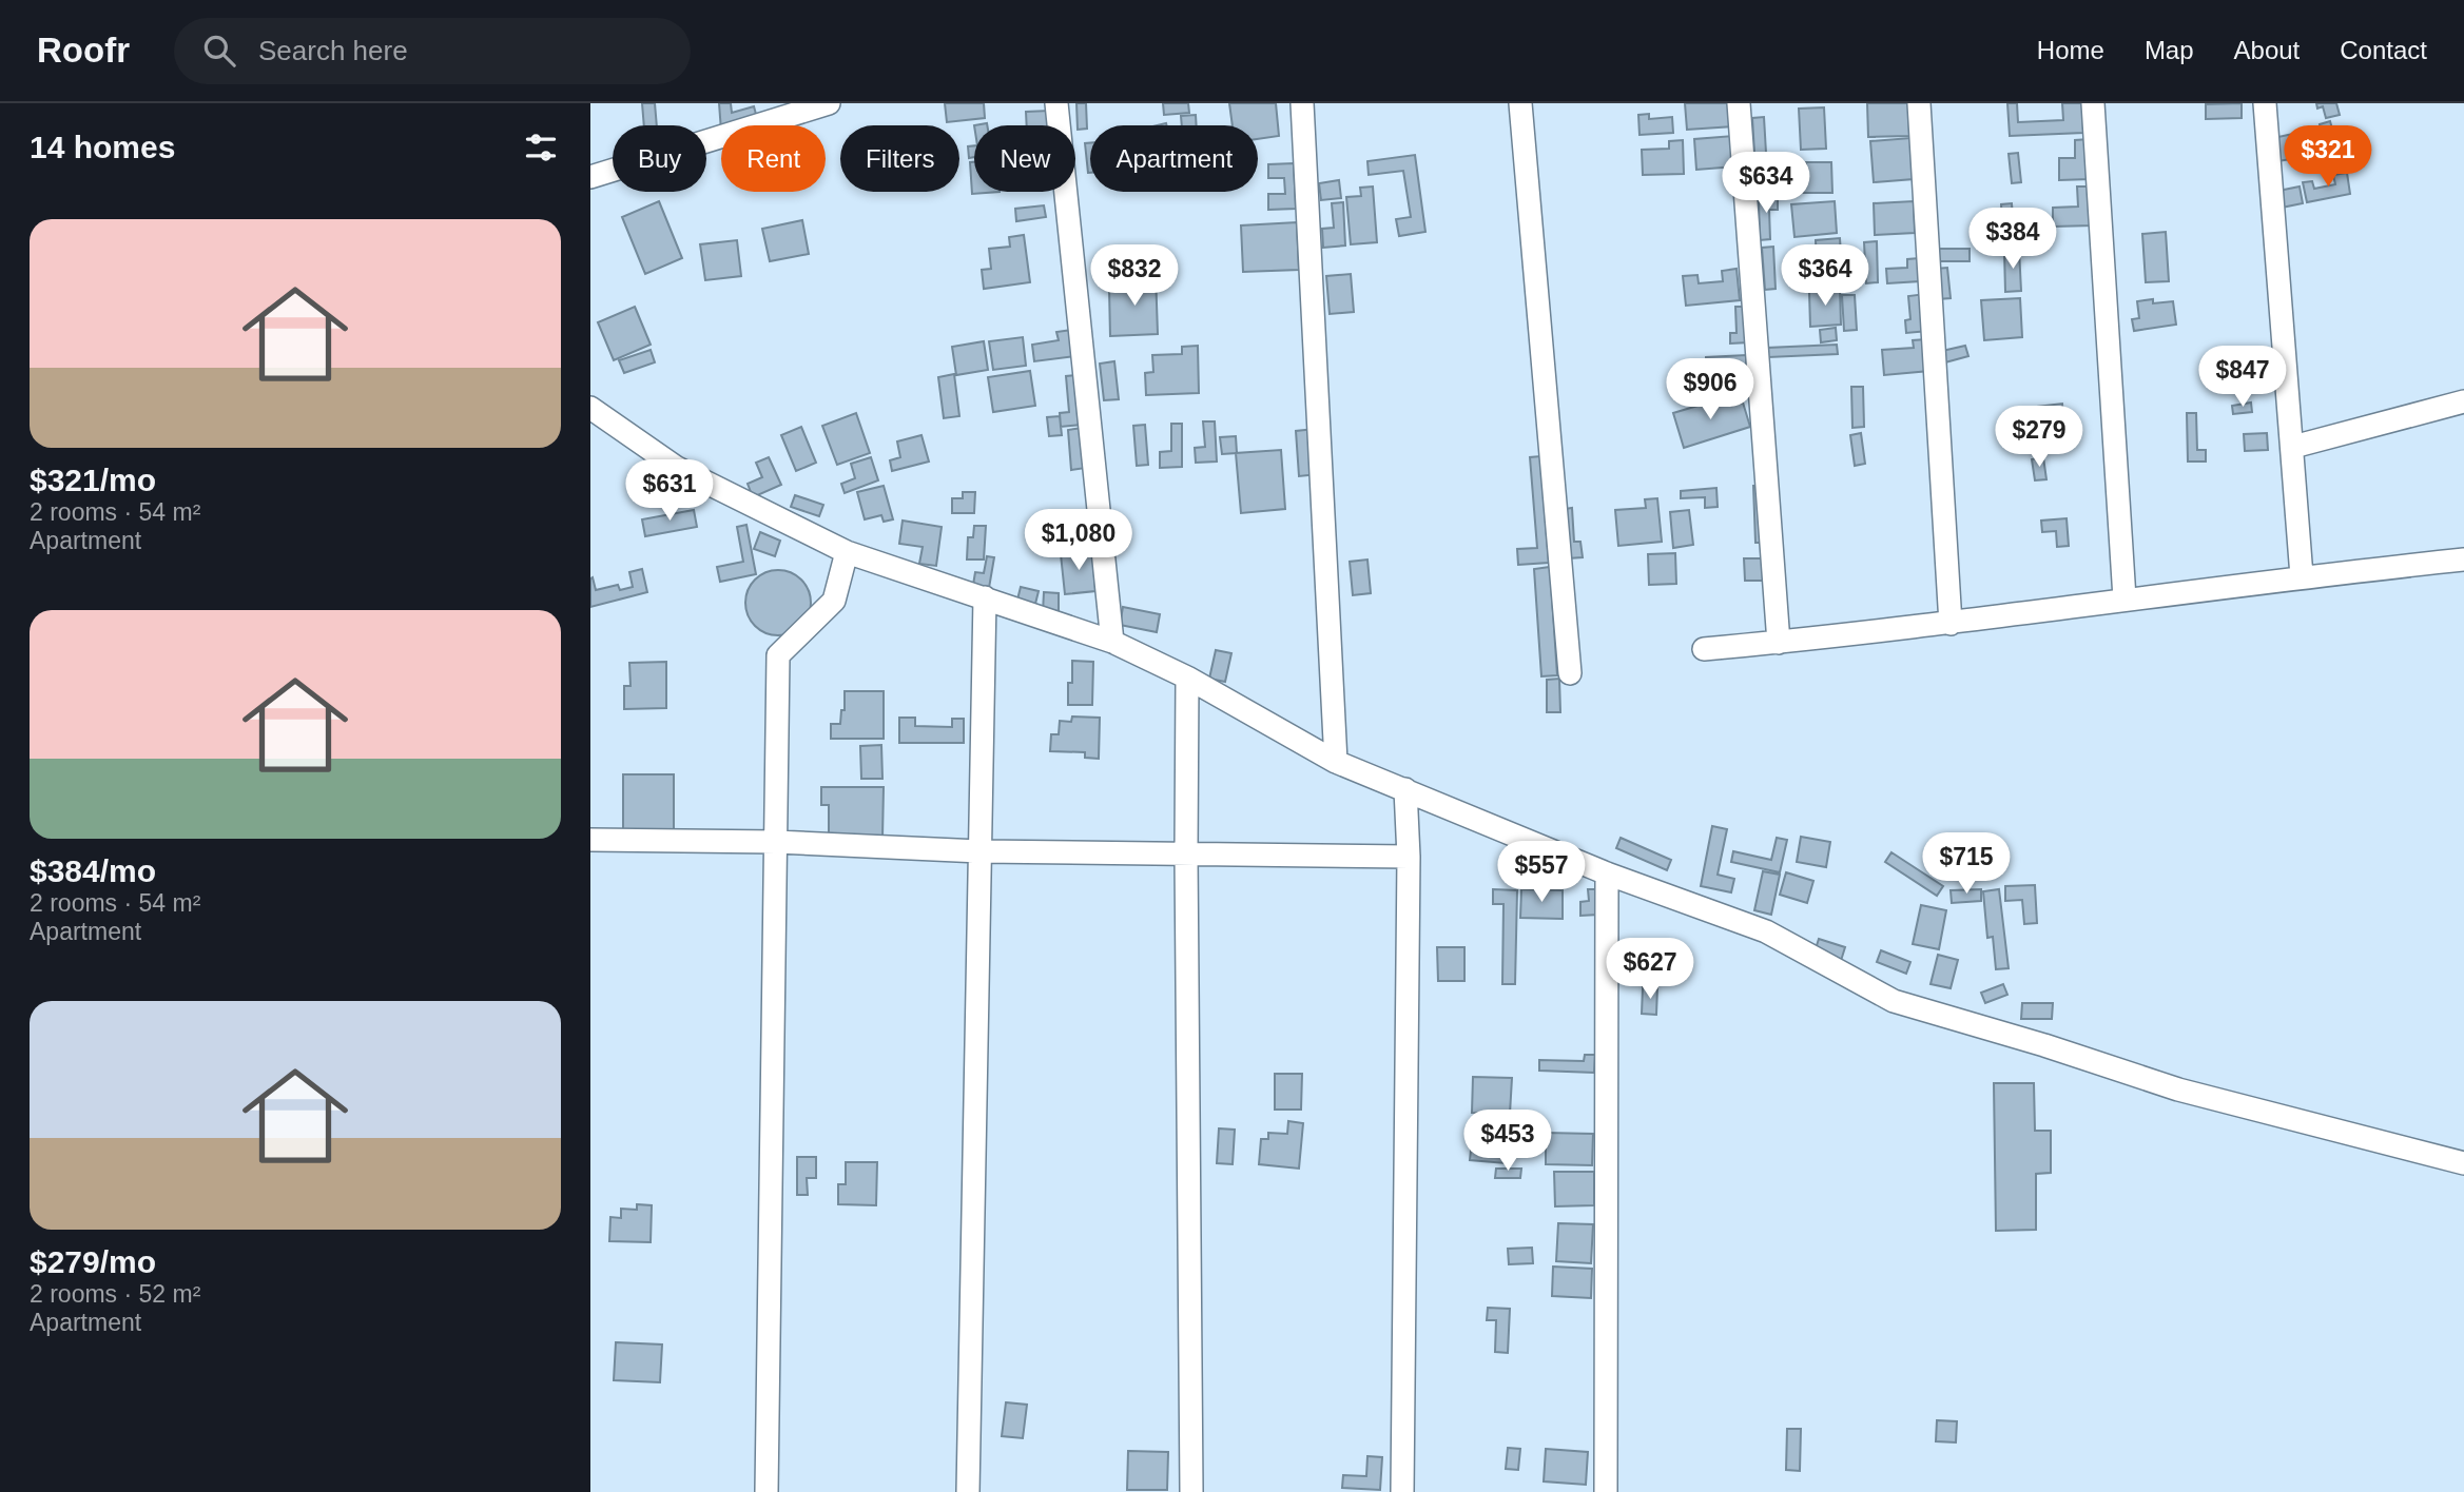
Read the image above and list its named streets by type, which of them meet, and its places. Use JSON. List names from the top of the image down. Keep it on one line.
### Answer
{"page":{"header":"Roofr","search":"Search here","nav":["Home","Map","About","Contact"],"heading":"14 homes","price":["$321","$634","$384","$832","$364","$847","$906","$279","$631","$1,080","$715","$557","$627","$453"],"chip":["Buy","Rent","Filters","New","Apartment"],"list":[{"name":"$321/mo","note":"2 rooms · 54 m² · Apartment"},{"name":"$384/mo","note":"2 rooms · 54 m² · Apartment"},{"name":"$279/mo","note":"2 rooms · 52 m² · Apartment"}]}}
